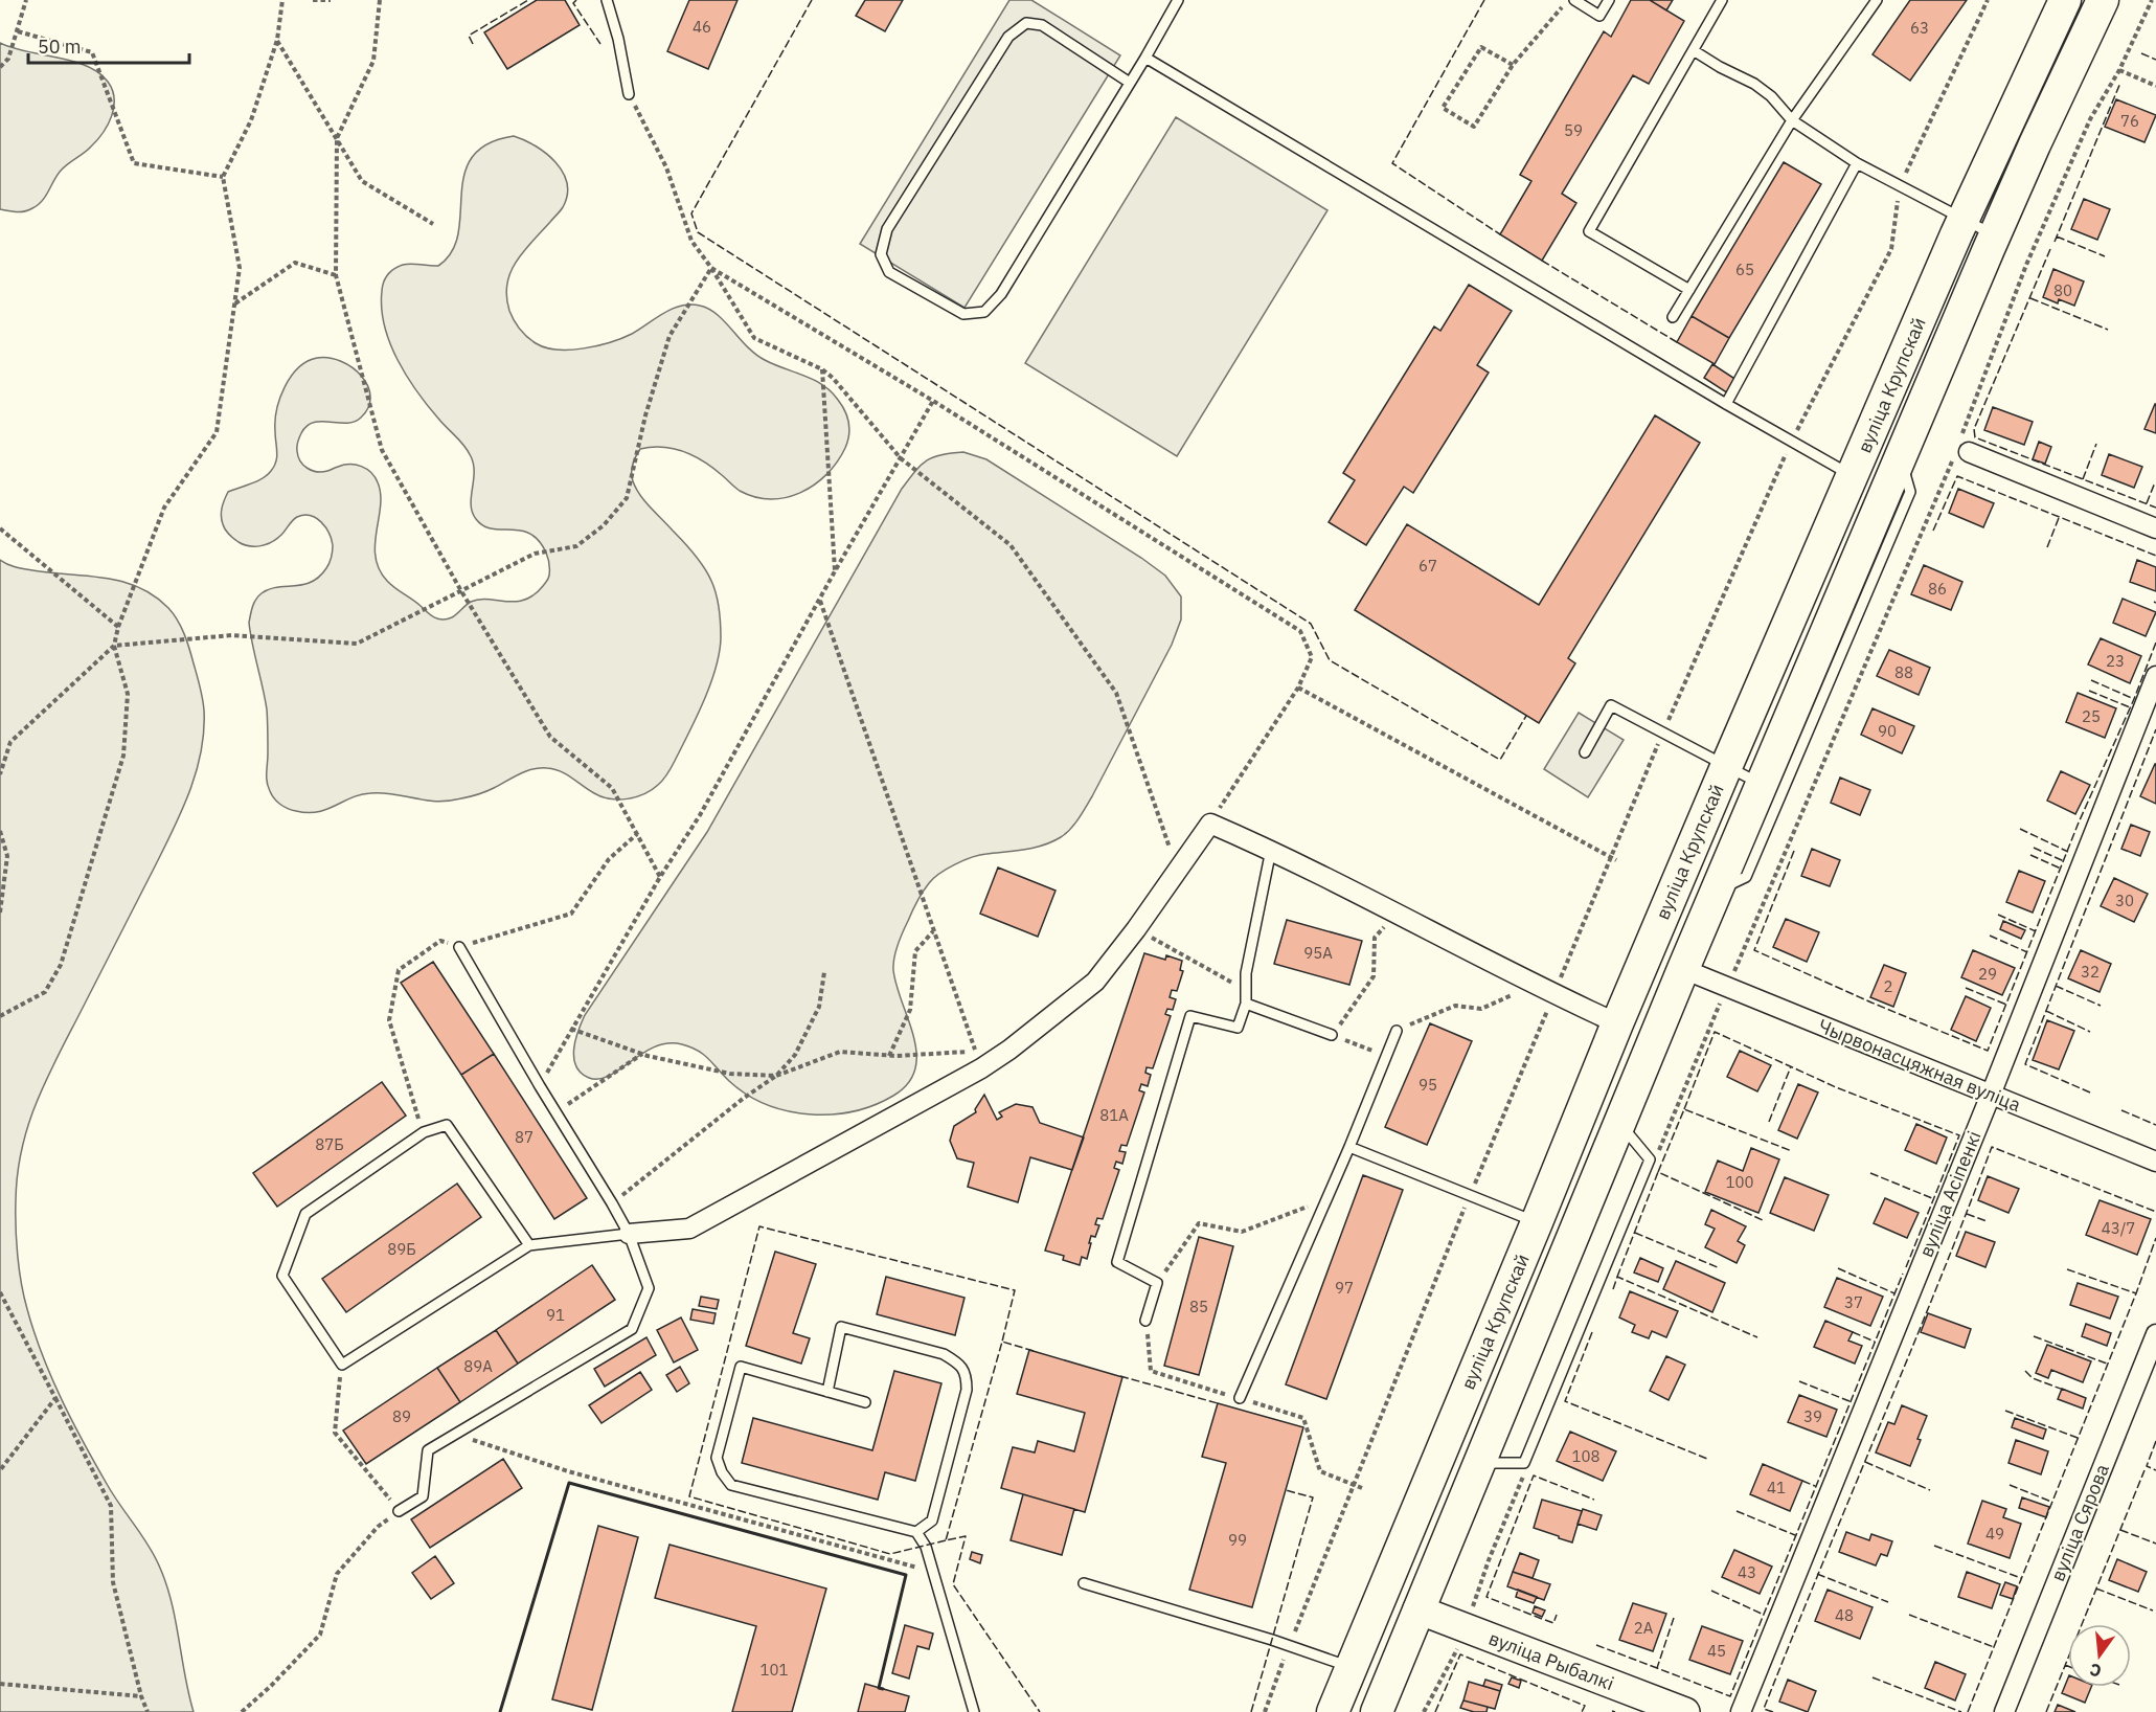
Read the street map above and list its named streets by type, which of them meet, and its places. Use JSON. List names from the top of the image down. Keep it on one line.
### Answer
{"streets":{"main road":["вуліца Крупскай"],"street":["Чырвонасцяжная вуліца","вуліца Асіпенкі","вуліца Сярова","вуліца Рыбалкі"]},"crossings":[["вуліца Крупскай","Чырвонасцяжная вуліца"],["вуліца Крупскай","вуліца Рыбалкі"],["Чырвонасцяжная вуліца","вуліца Асіпенкі"]],"house_numbers":["46","63","76","59","65","80","67","86","23","88","25","90","30","95А","32","29","2","95","81А","87","87Б","100","43/7","89Б","97","37","85","91","89А","89","39","108","41","49","99","43","48","2А","45","101"],"scale_bar":"50 m","north":"bottom"}
